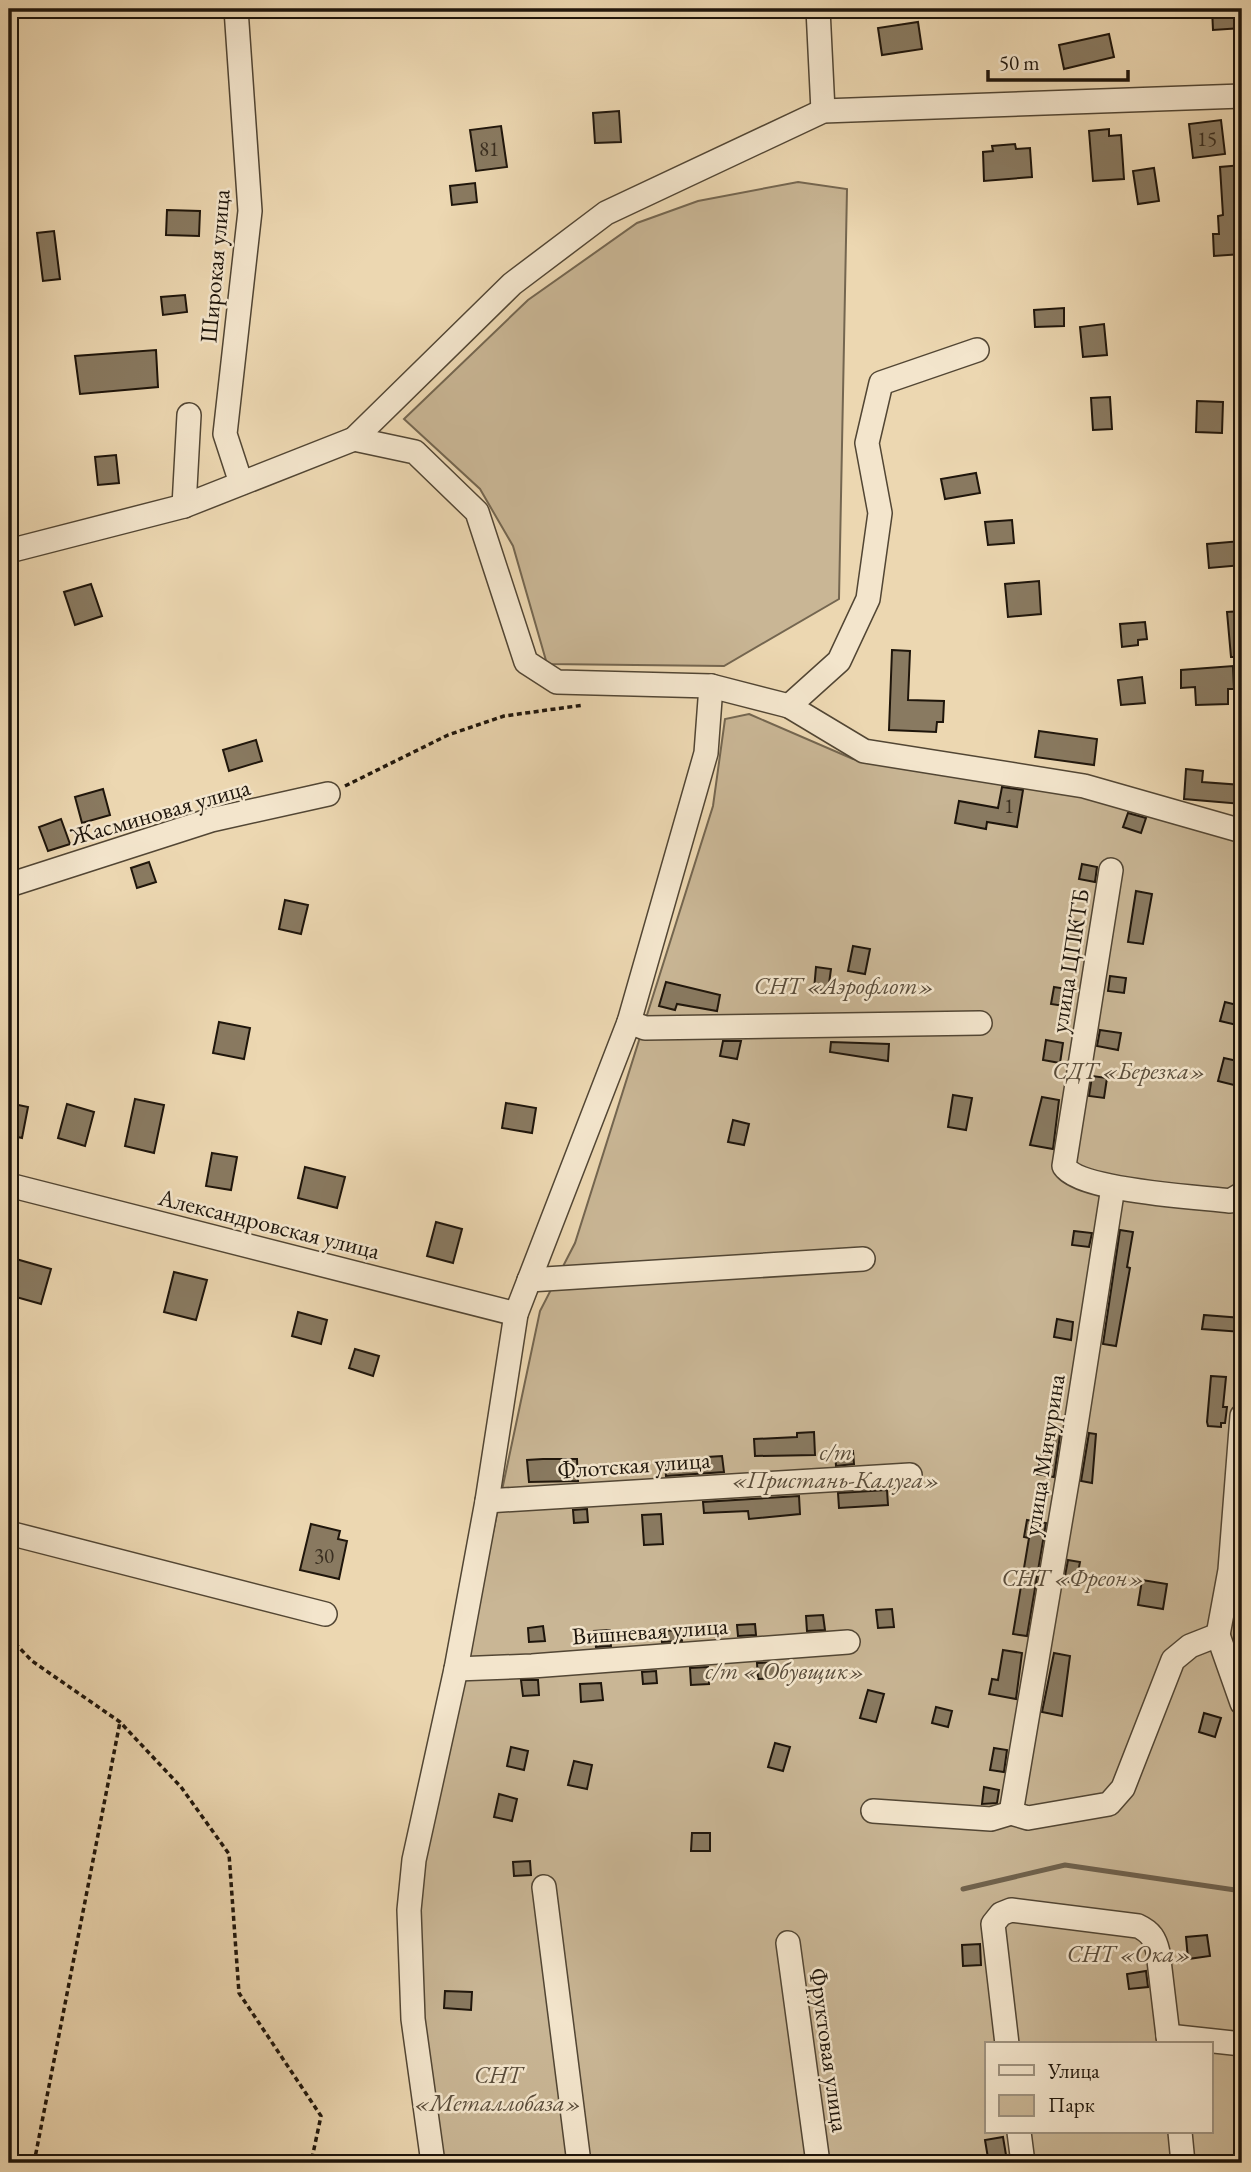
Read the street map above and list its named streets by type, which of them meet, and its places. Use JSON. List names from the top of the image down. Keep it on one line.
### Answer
{"streets":{"street":["Широкая улица","Жасминовая улица","улица ЦПКТБ","Александровская улица","улица Мичурина","Флотская улица","Вишневая улица","Фруктовая улица"]},"crossings":[["улица ЦПКТБ","улица Мичурина"]],"parks":["СНТ «Аэрофлот»","СДТ «Березка»","с/т «Пристань-Калуга»","СНТ «Фреон»","с/т « Обувщик»","СНТ «Ока»","СНТ «Металлобаза»"],"house_numbers":["15","81","1","30"],"legend":["Улица","Парк"],"scale_bar":"50 m"}
